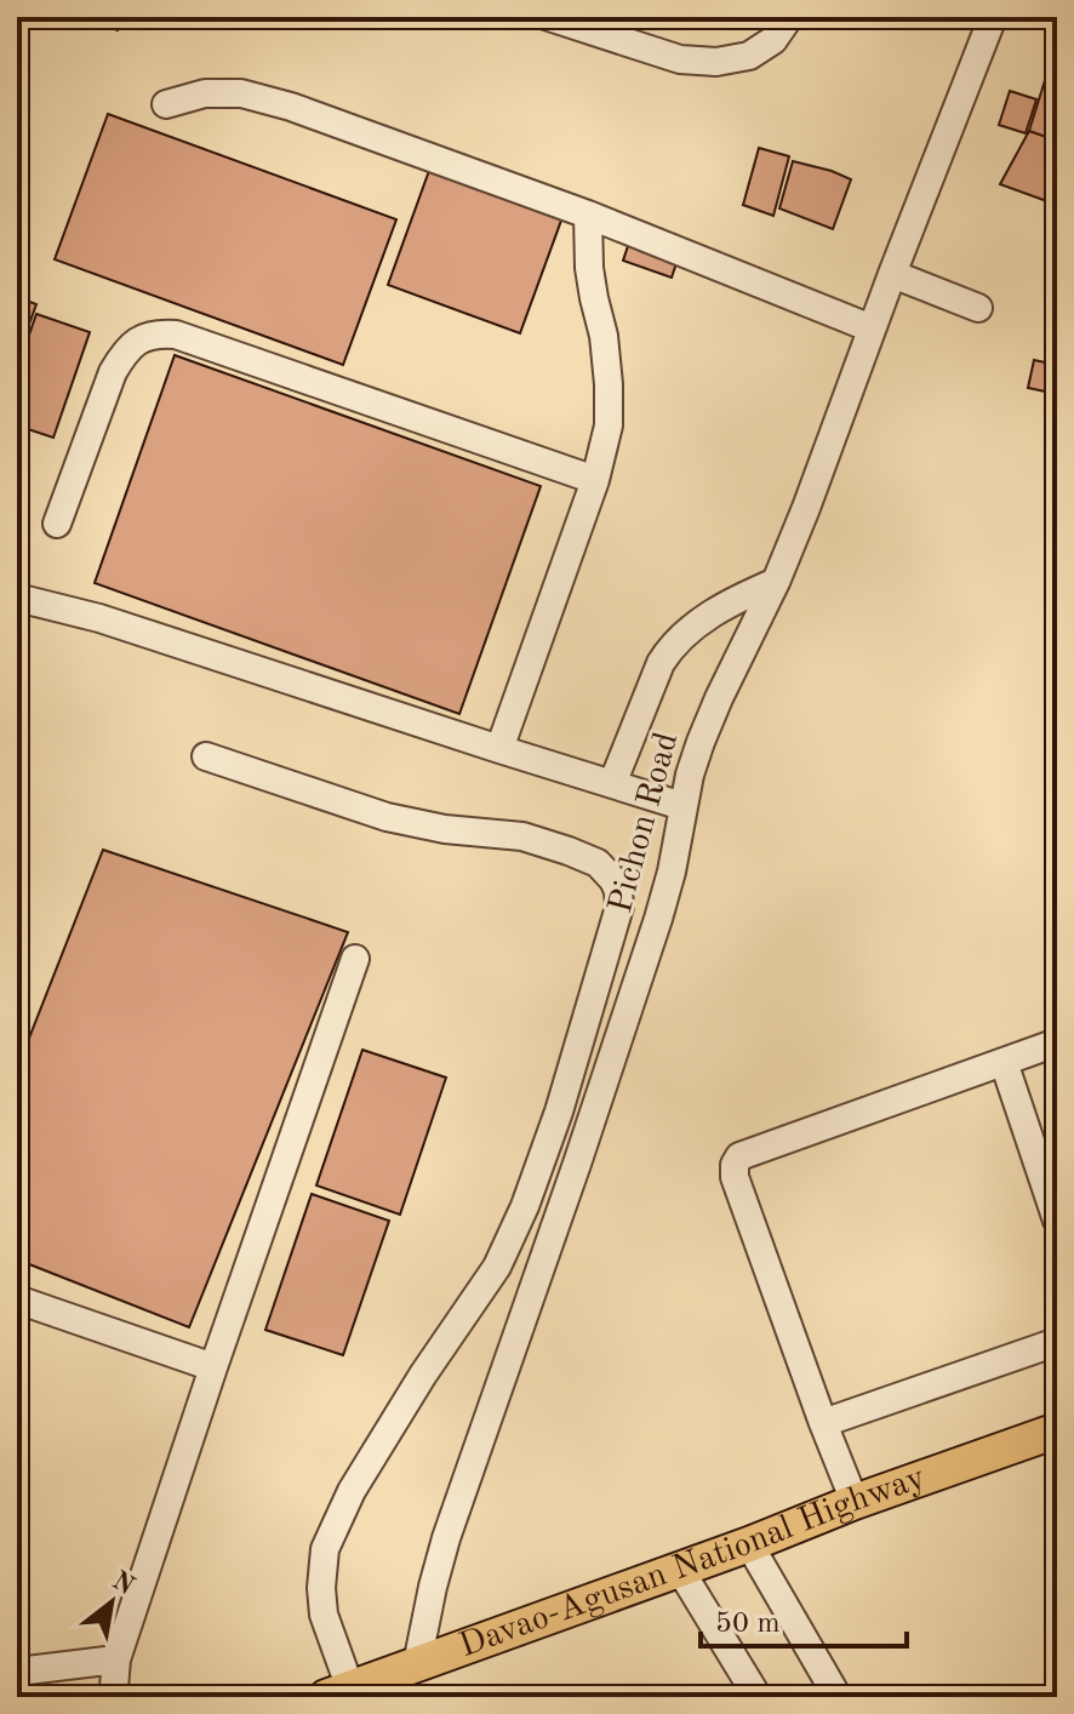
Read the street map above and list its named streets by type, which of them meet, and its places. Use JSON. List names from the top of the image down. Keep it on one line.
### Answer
{"streets":{"main road":["Davao-Agusan National Highway"],"street":["Pichon Road"]},"crossings":[["Pichon Road","Davao-Agusan National Highway"]],"scale_bar":"50 m","north":"top right"}
